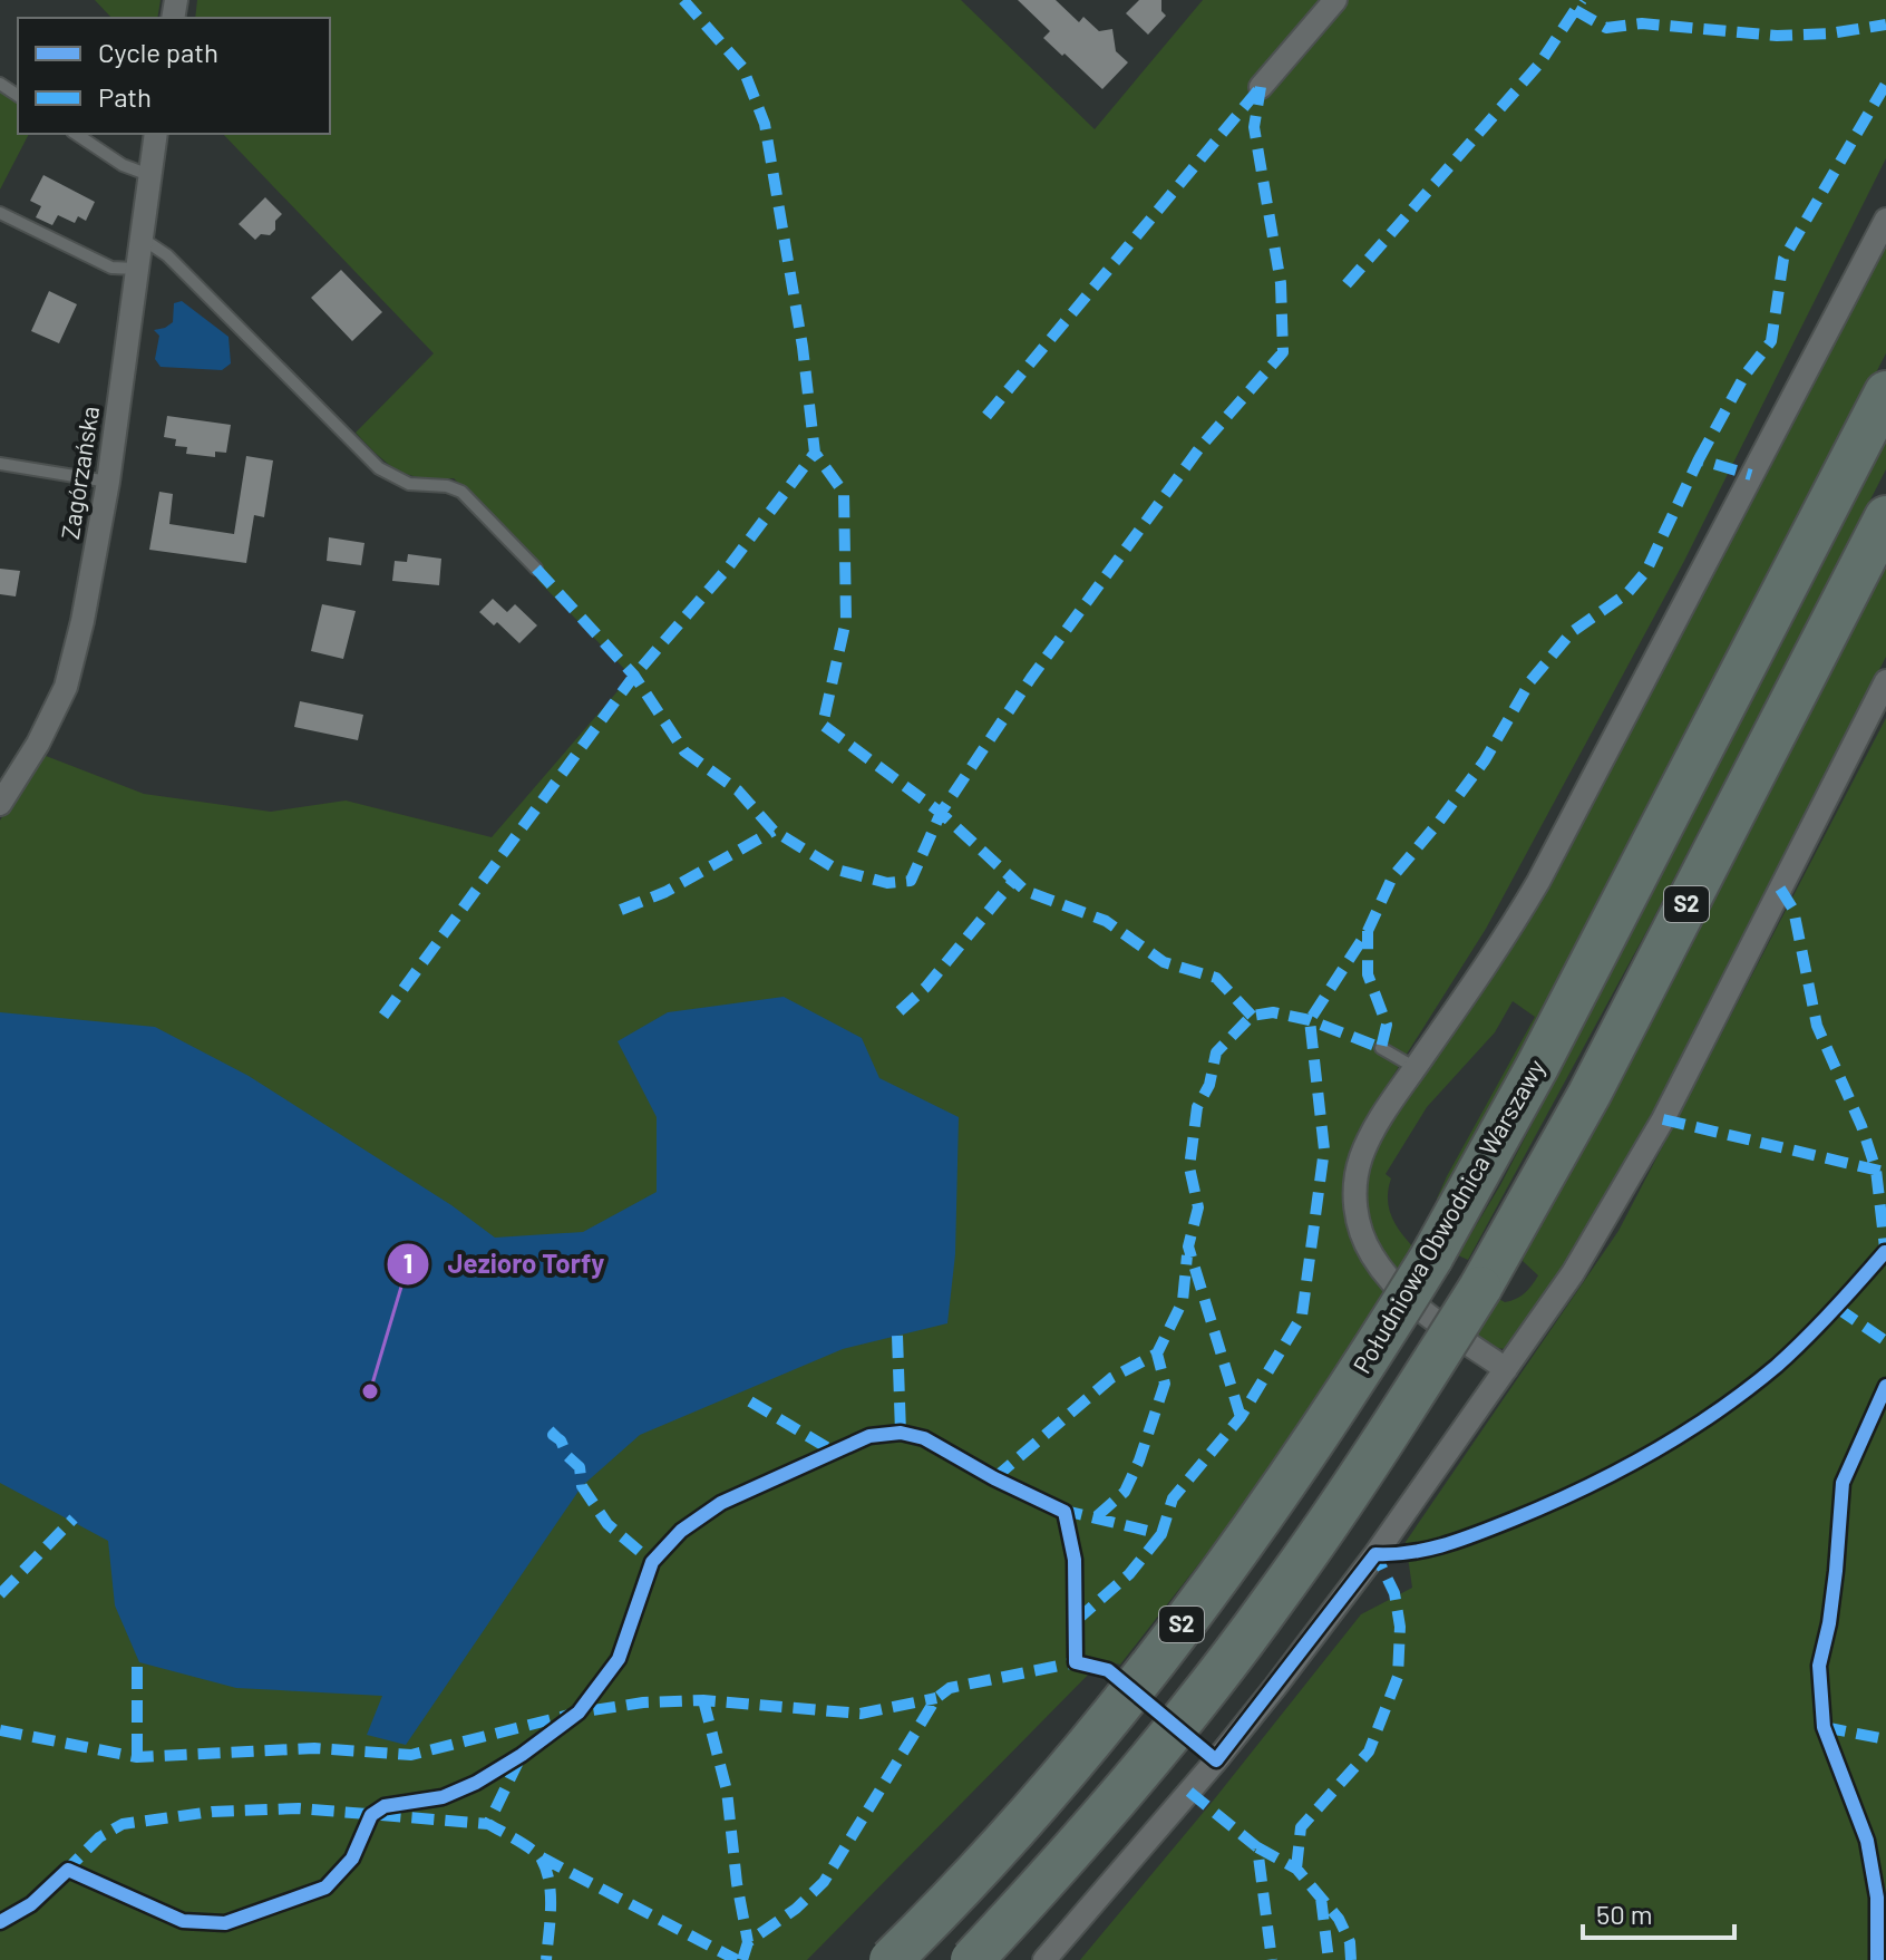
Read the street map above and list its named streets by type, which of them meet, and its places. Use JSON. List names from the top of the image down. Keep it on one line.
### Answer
{"streets":{"highway":["S2","Południowa Obwodnica Warszawy"],"street":["Zagórzańska"]},"places":["Jezioro Torfy"],"legend":["Cycle path","Path"],"scale_bar":"50 m"}
